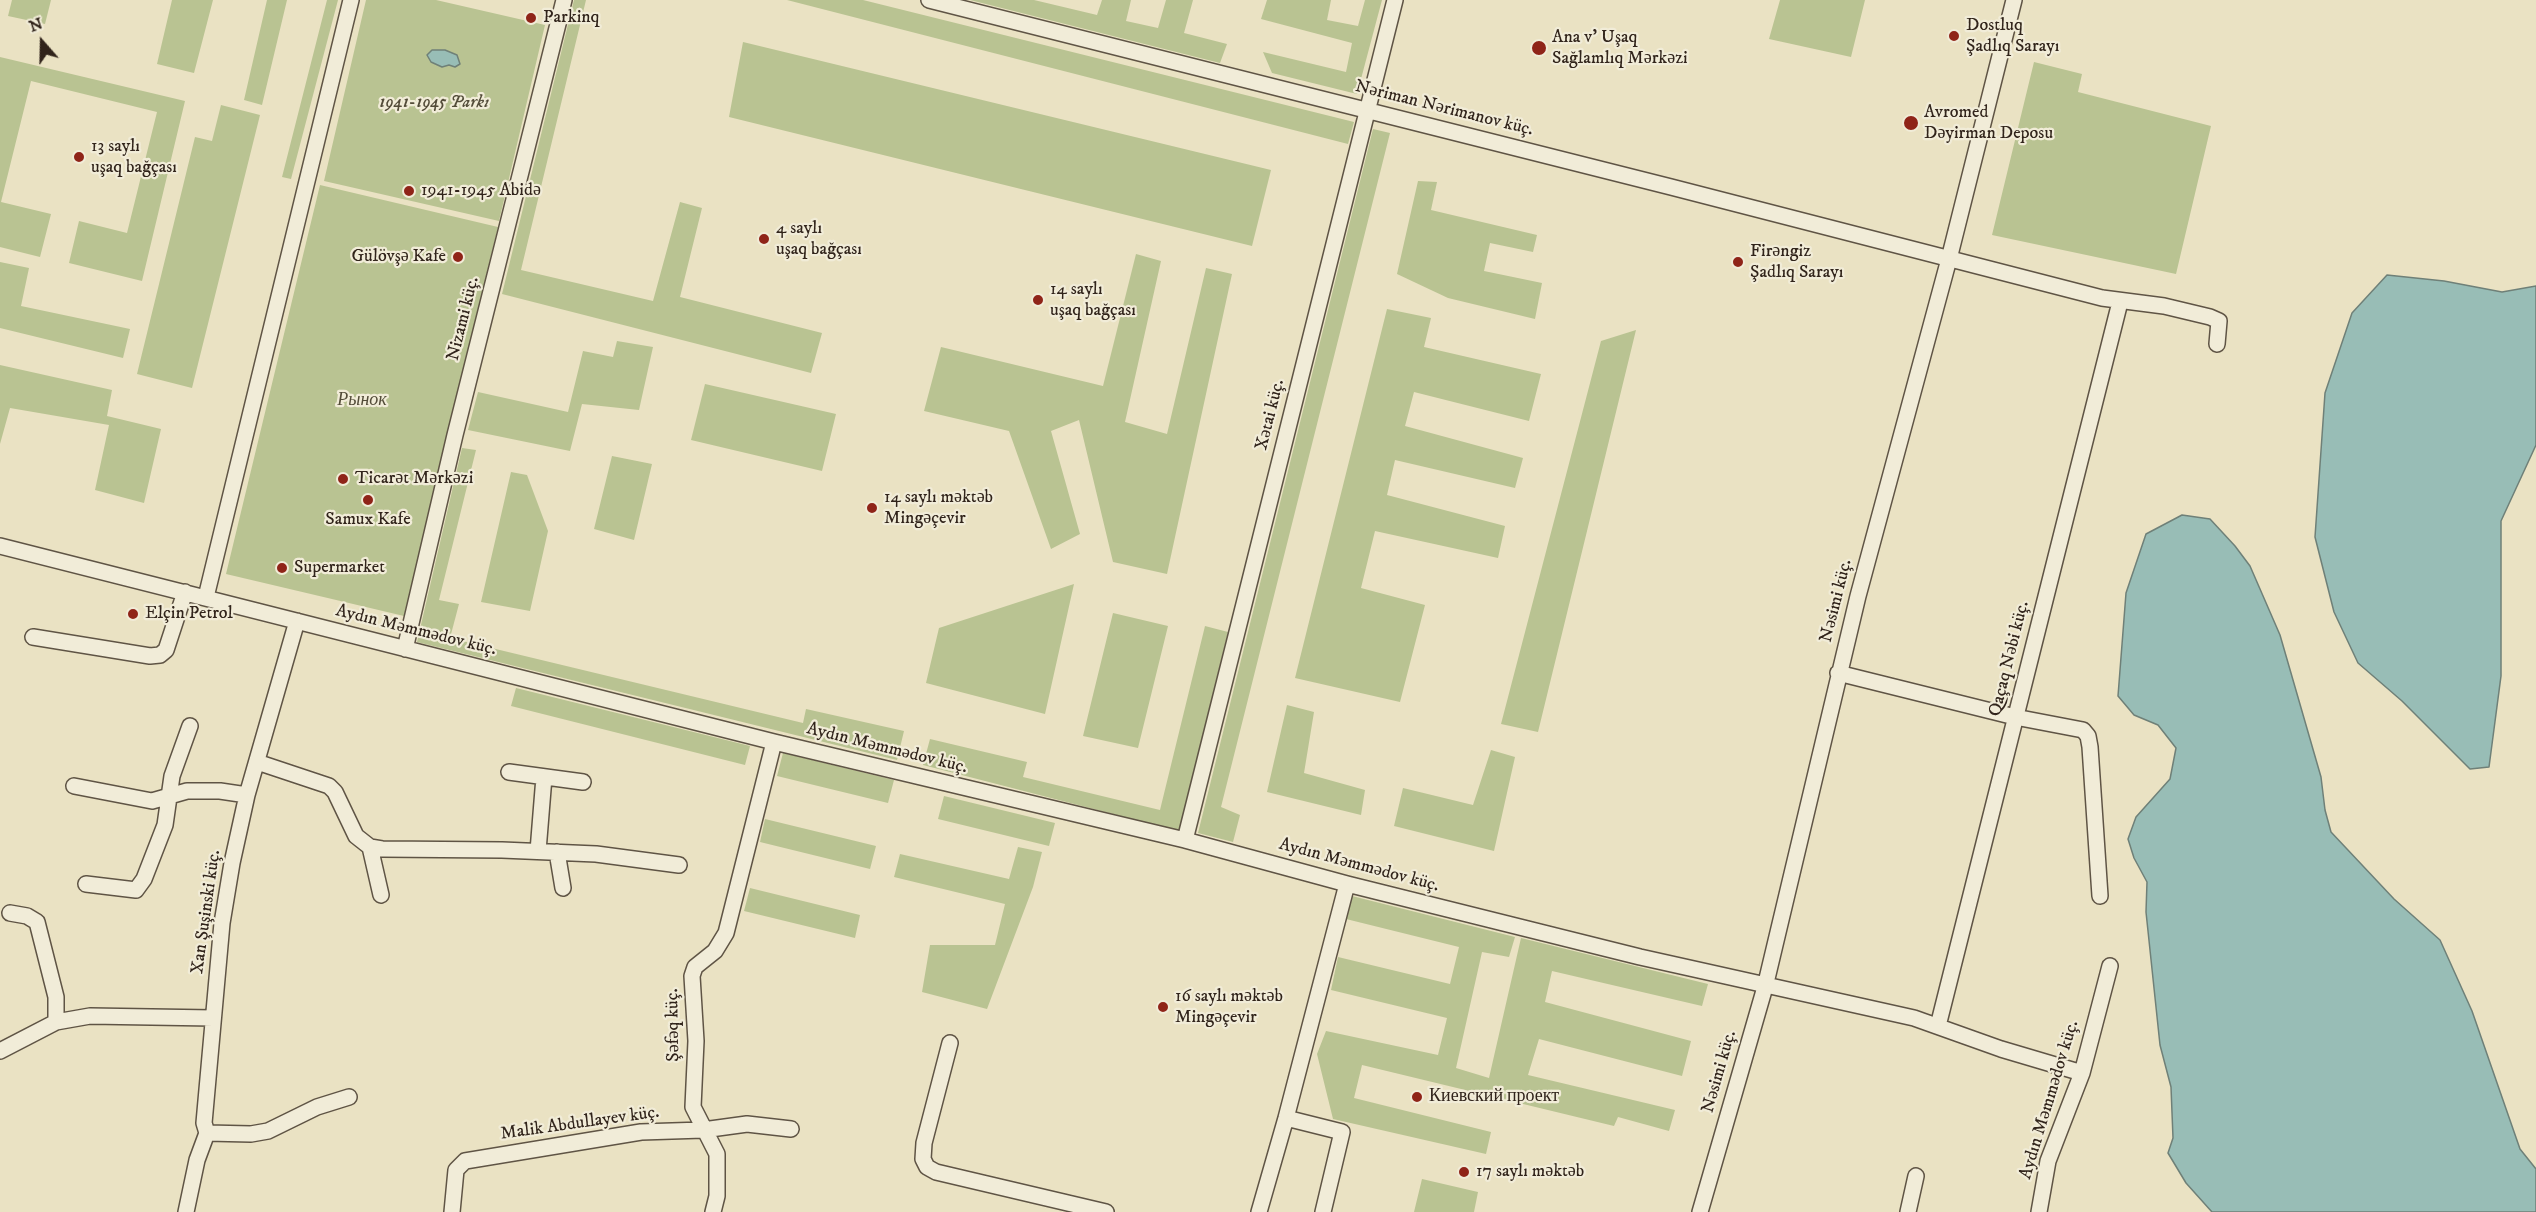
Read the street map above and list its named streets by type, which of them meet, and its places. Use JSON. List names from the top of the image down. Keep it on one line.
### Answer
{"streets":{"street":["Nəriman Nərimanov küç.","Nizami küç.","Xətai küç.","Nəsimi küç.","Aydın Məmmədov küç.","Qaçaq Nəbi küç.","Xan Şuşinski küç.","Şəfəq küç.","Malik Abdullayev küç."]},"crossings":[["Nəriman Nərimanov küç.","Xətai küç."],["Nəriman Nərimanov küç.","Nəsimi küç."],["Nəriman Nərimanov küç.","Qaçaq Nəbi küç."],["Nizami küç.","Aydın Məmmədov küç."],["Xətai küç.","Aydın Məmmədov küç."],["Nəsimi küç.","Aydın Məmmədov küç."],["Aydın Məmmədov küç.","Qaçaq Nəbi küç."],["Aydın Məmmədov küç.","Xan Şuşinski küç."],["Aydın Məmmədov küç.","Şəfəq küç."],["Şəfəq küç.","Malik Abdullayev küç."]],"parks":["1941-1945 Parkı","Рынок"],"places":["Parkinq","Dostluq Şadlıq Sarayı","Ana v' Uşaq Sağlamlıq Mərkəzi","Avromed Dəyirman Deposu","13 saylı uşaq bağçası","1941-1945 Abidə","4 saylı uşaq bağçası","Gülövşə Kafe","Firəngiz Şadlıq Sarayı","14 saylı uşaq bağçası","Ticarət Mərkəzi","Samux Kafe","14 saylı məktəb Mingəçevir","Supermarket","Elçin Petrol","16 saylı məktəb Mingəçevir","Киевский проект","17 saylı məktəb"],"north":"top"}
